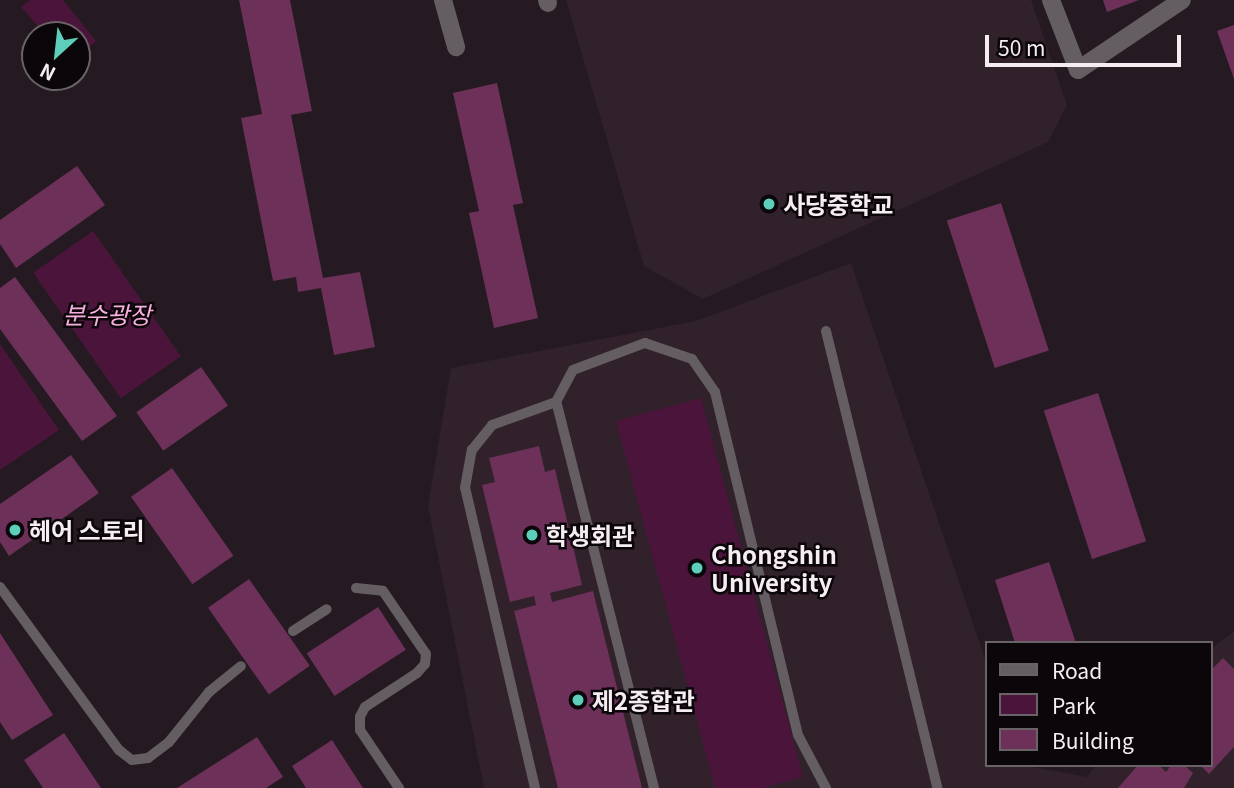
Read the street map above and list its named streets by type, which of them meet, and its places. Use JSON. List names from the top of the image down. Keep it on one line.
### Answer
{"parks":["분수광장"],"places":["사당중학교","헤어 스토리","학생회관","Chongshin University","제2종합관"],"legend":["Road","Park","Building"],"scale_bar":"50 m","north":"bottom left"}
